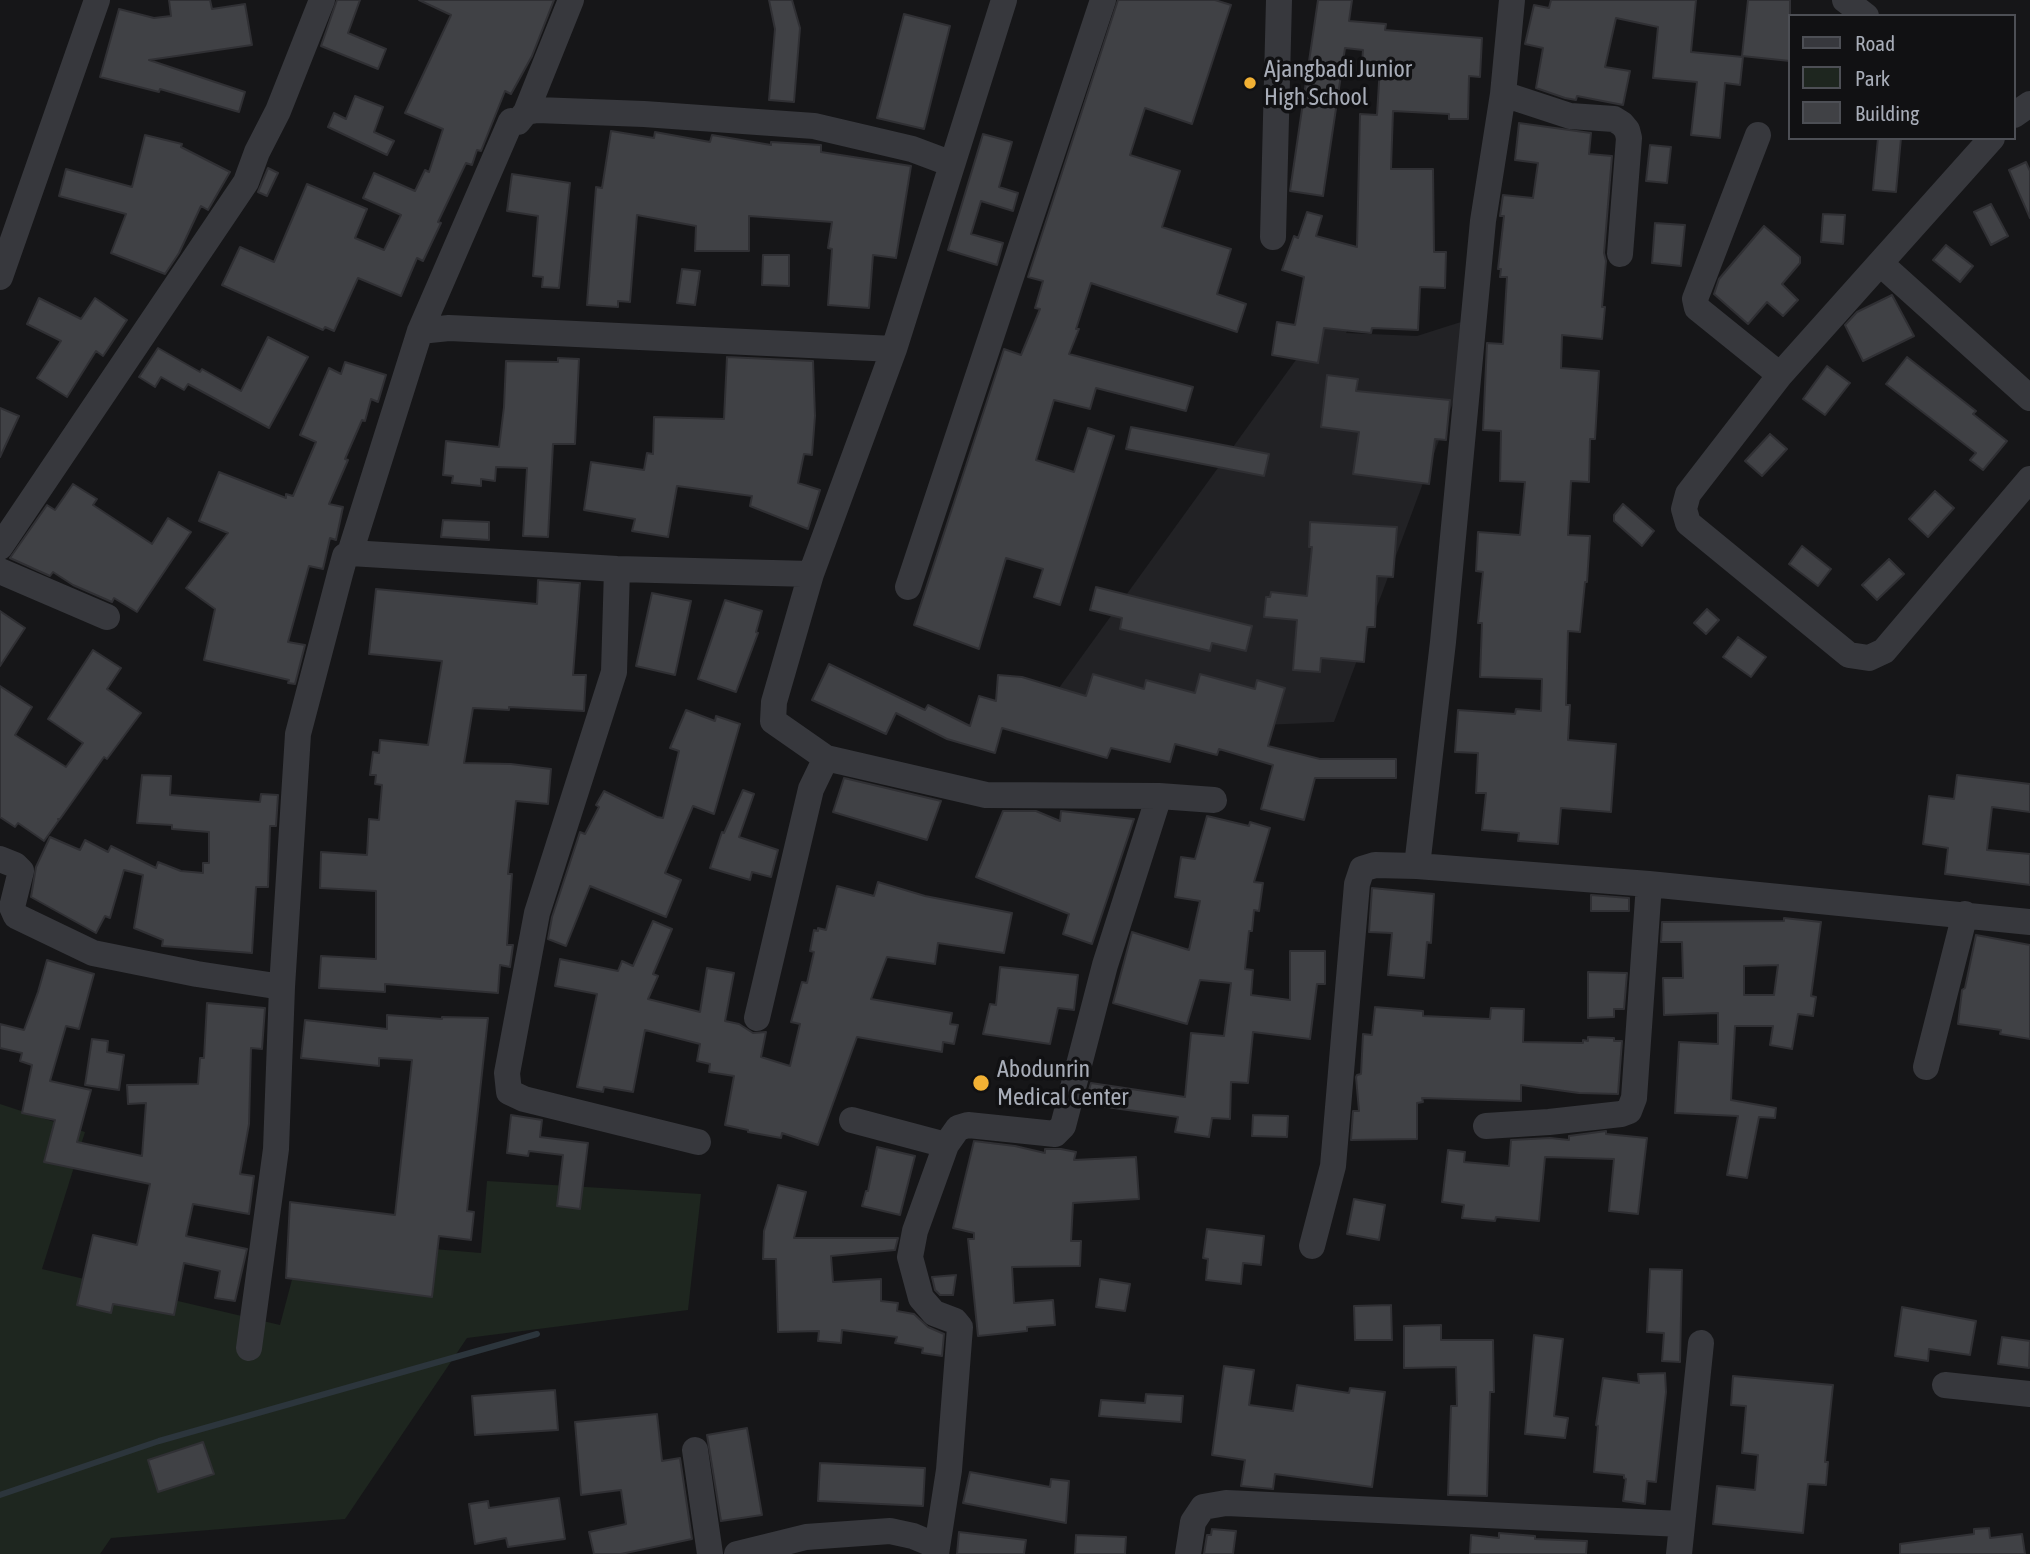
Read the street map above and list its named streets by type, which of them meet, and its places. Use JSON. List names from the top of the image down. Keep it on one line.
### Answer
{"places":["Ajangbadi Junior High School","Abodunrin Medical Center"],"legend":["Road","Park","Building"]}
